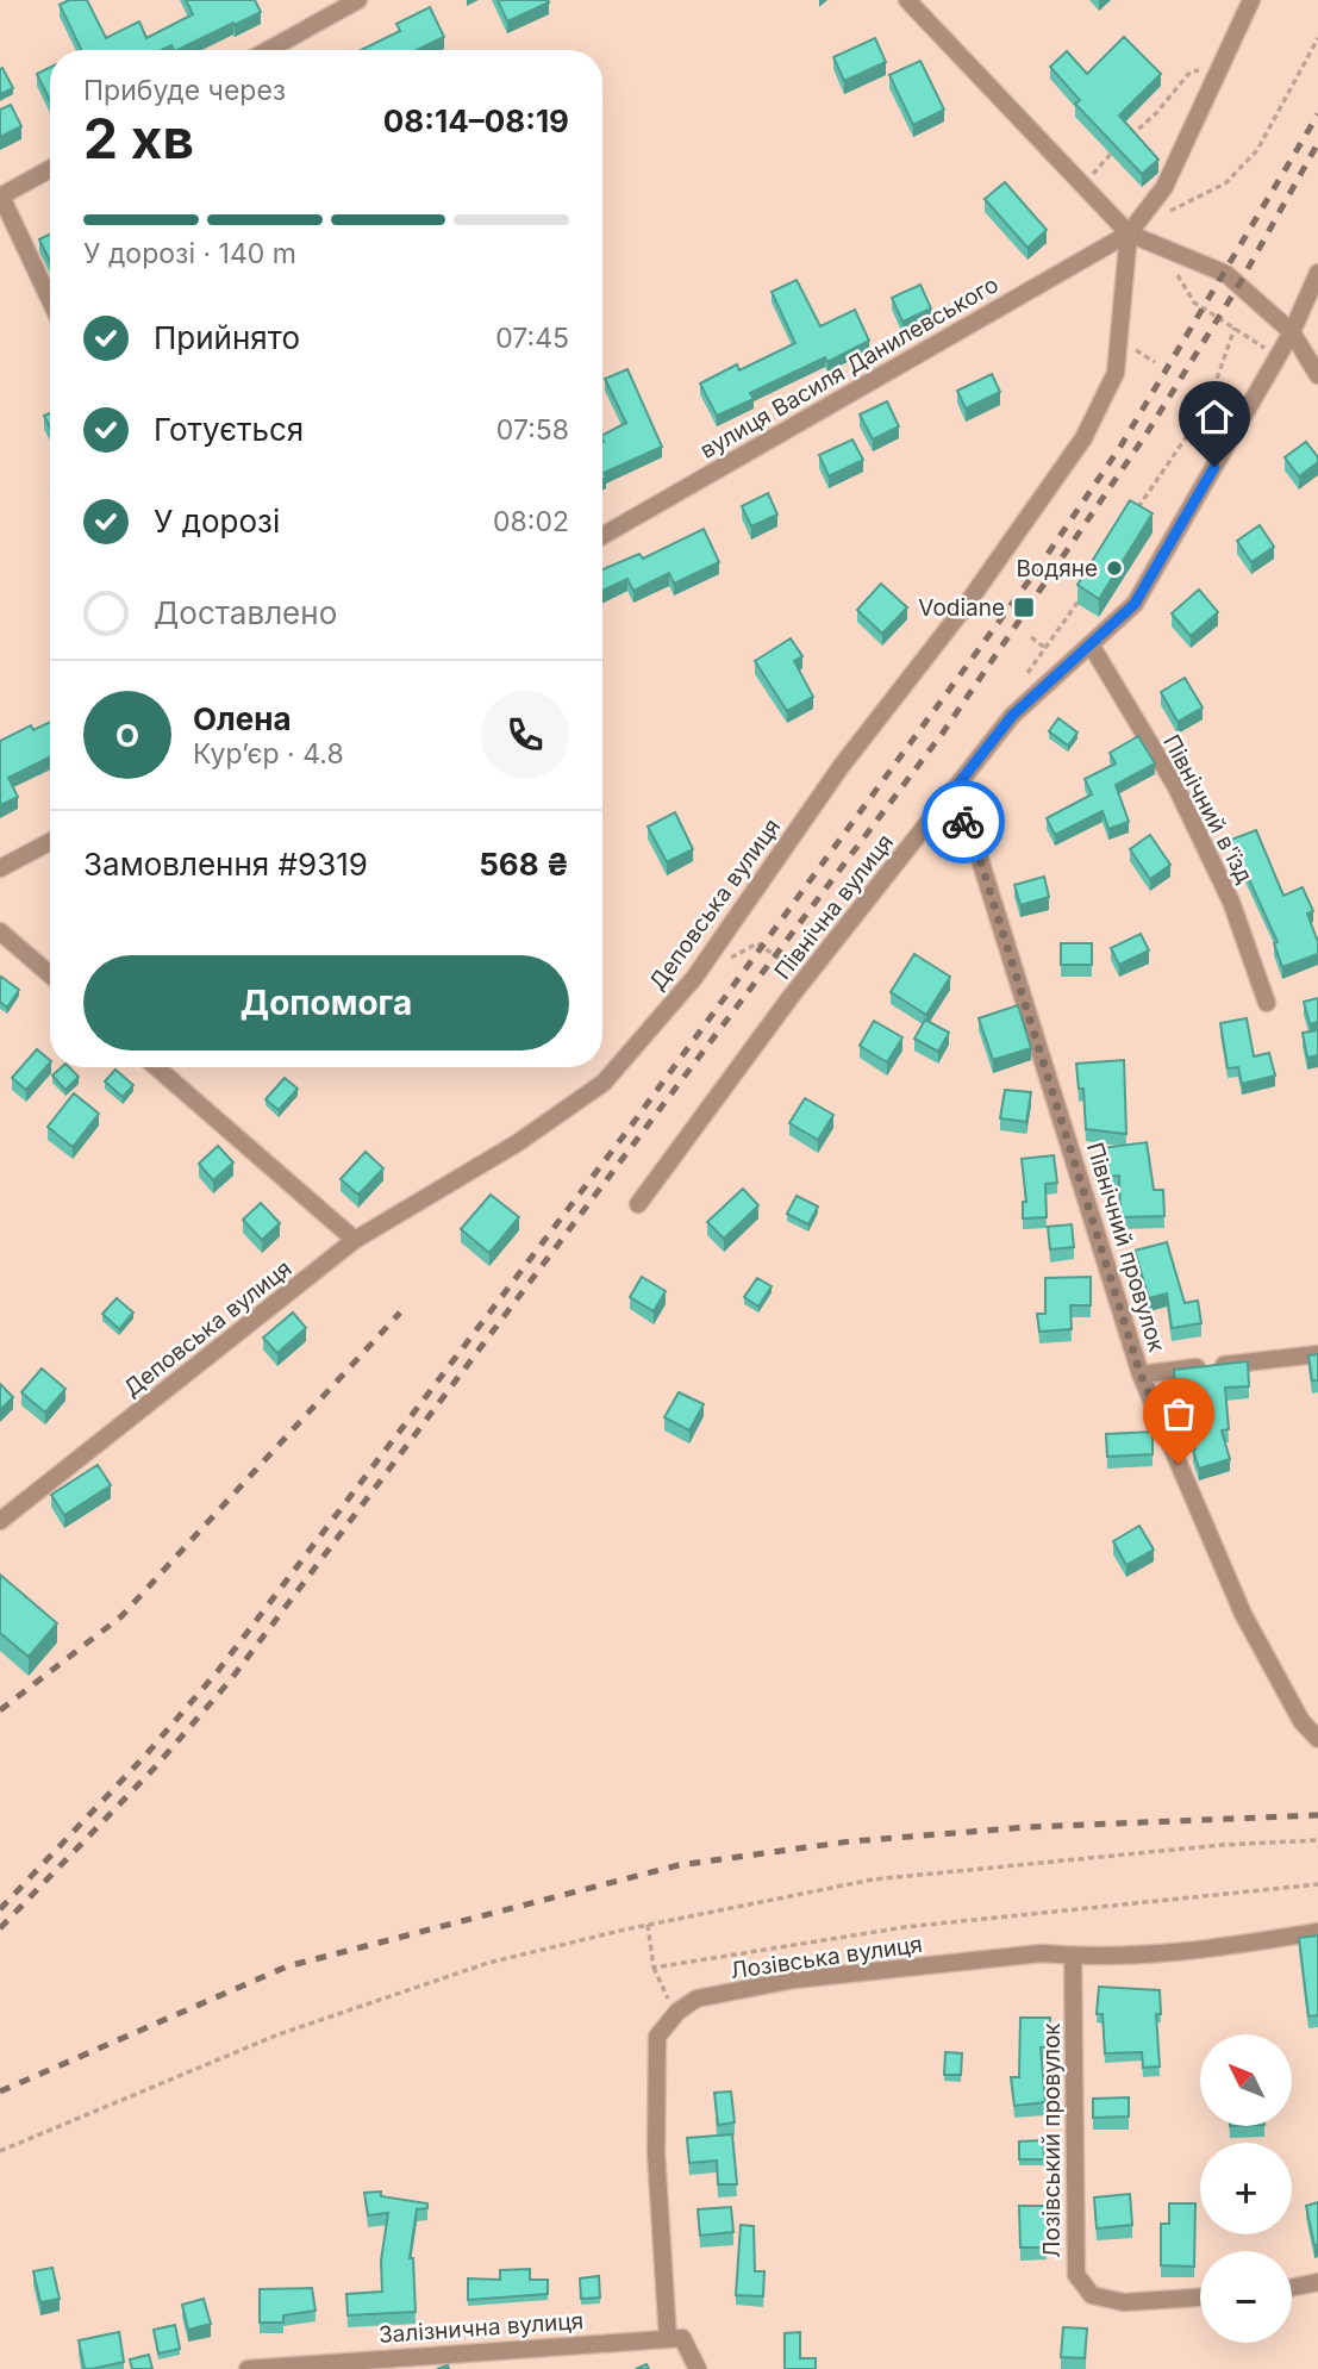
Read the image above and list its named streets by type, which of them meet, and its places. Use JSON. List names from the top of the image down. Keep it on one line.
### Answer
{"streets":{"street":["вулиця Василя Данилевського","Північний в'їзд","Деповська вулиця","Північна вулиця","Північний провулок","Лозівська вулиця","Лозівський провулок","Залізнична вулиця"]},"crossings":[["вулиця Василя Данилевського","Деповська вулиця"],["Північний в'їзд","Північна вулиця"],["Північна вулиця","Північний провулок"],["Лозівська вулиця","Лозівський провулок"]],"places":{"other":["Водяне"],"transit":["Vodiane"]},"north":"top left","page":{"heading":["2 хв","Прибуде через","08:14–08:19"],"panel":["Олена","Кур’єр · 4.8","Замовлення #9319","568 ₴"],"bar":"У дорозі · 140 m","list":[["Прийнято","07:45"],["Готується","07:58"],["У дорозі","08:02"],"Доставлено"],"round":"О","buttons":"Допомога","map_buttons":["+","−"]}}
